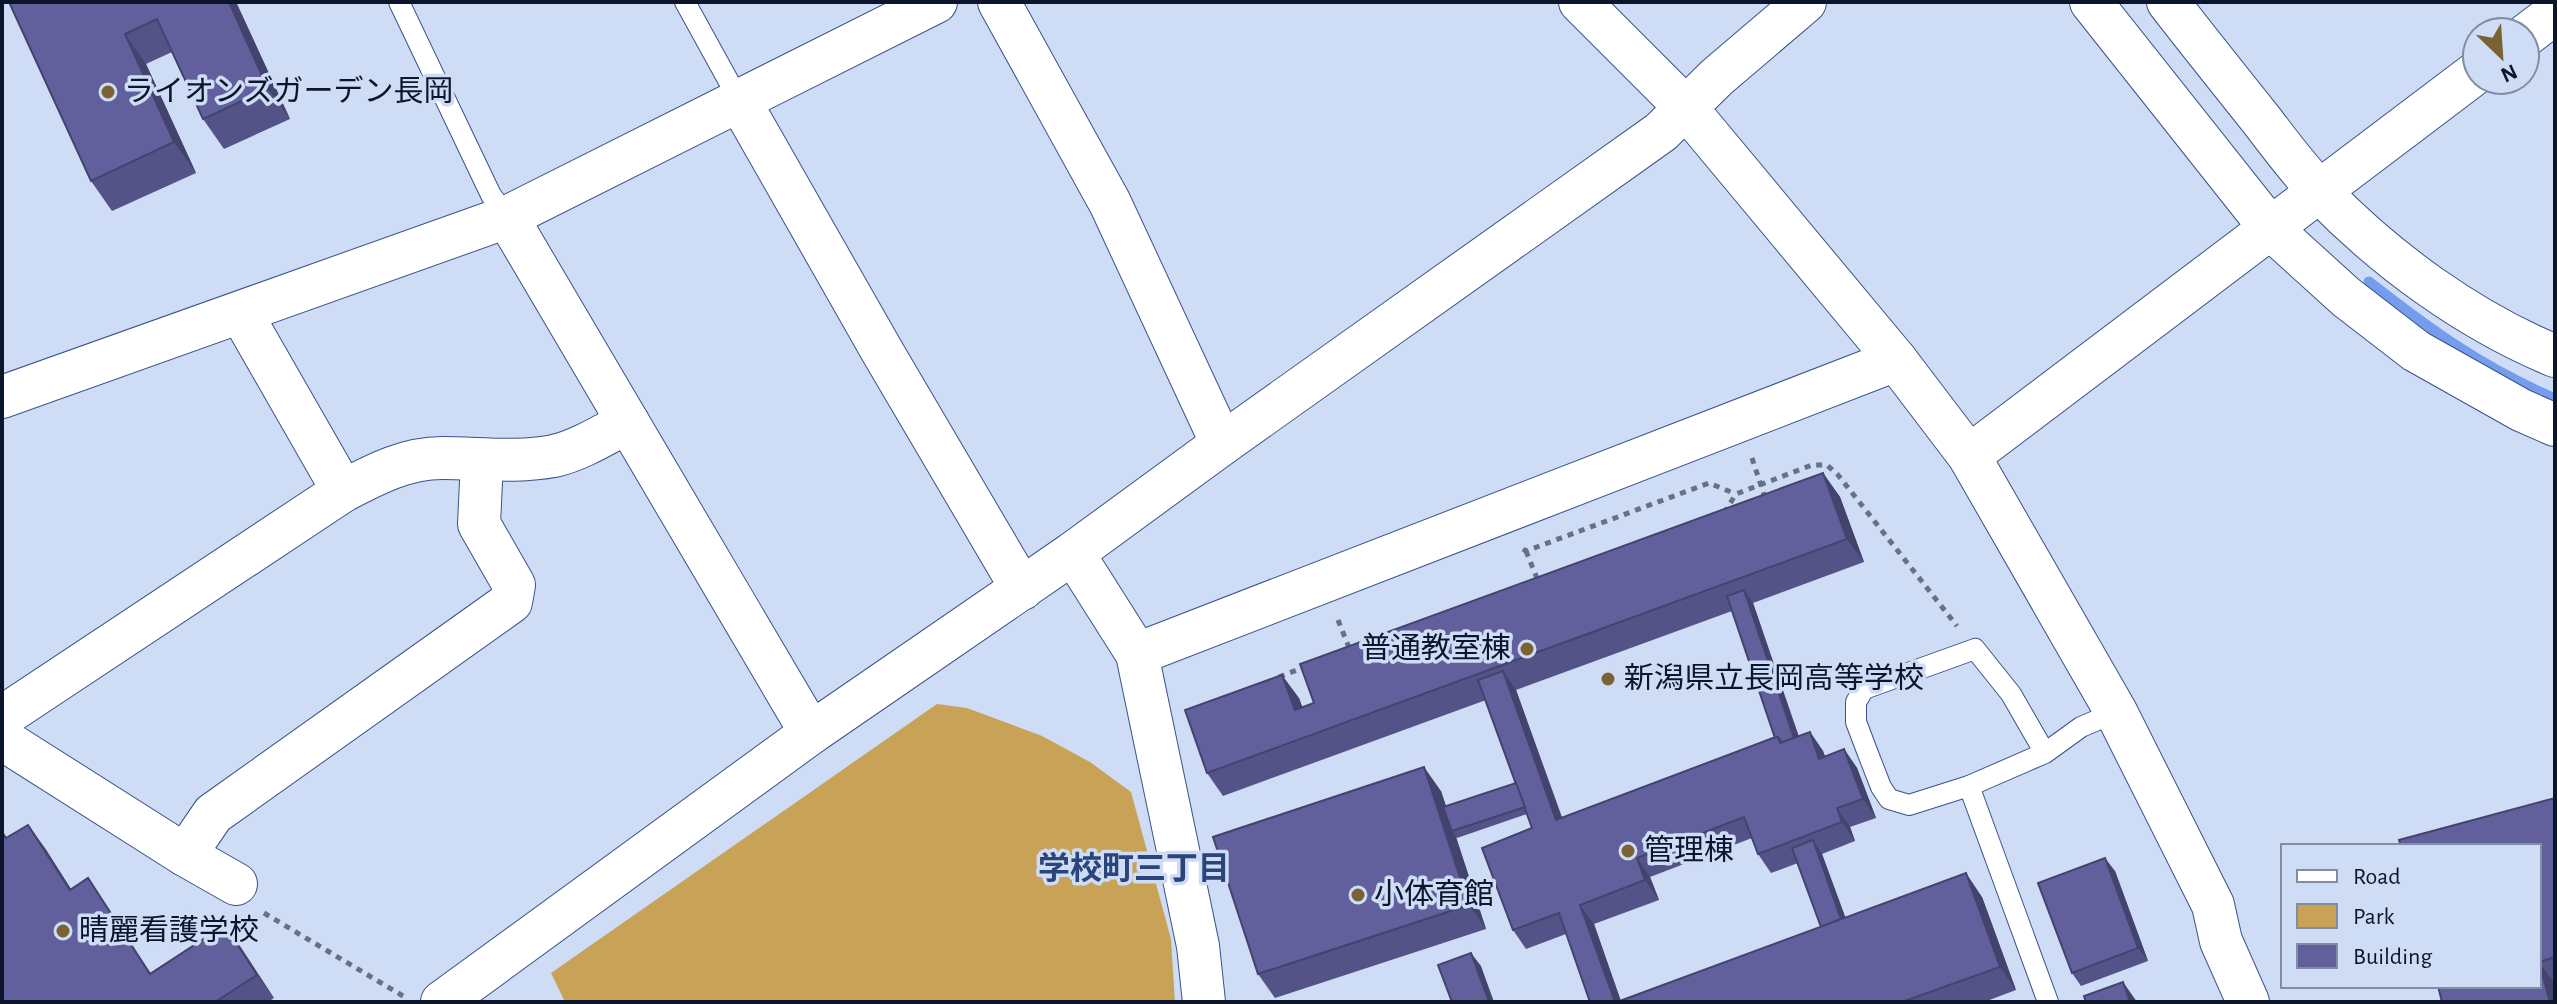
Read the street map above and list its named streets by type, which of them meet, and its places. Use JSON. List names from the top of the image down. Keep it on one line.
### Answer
{"districts":["学校町三丁目"],"places":["ライオンズガーデン長岡","普通教室棟","新潟県立長岡高等学校","管理棟","小体育館","晴麗看護学校"],"legend":["Road","Park","Building"],"north":"bottom right"}
